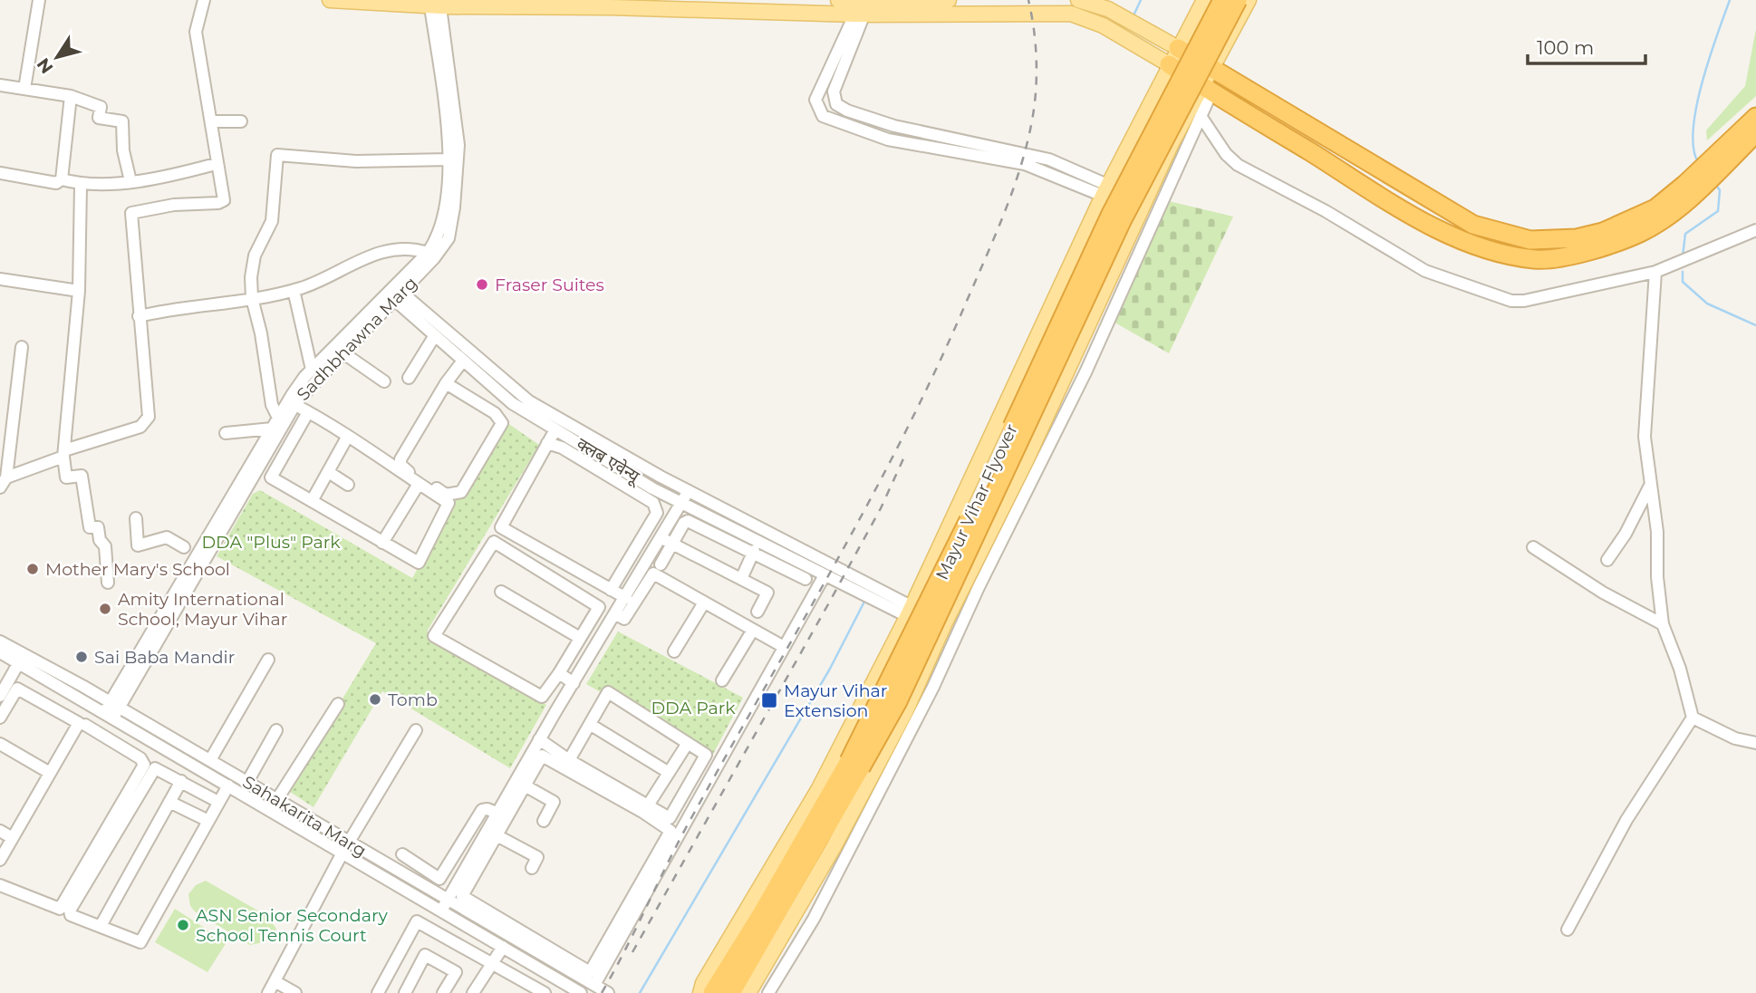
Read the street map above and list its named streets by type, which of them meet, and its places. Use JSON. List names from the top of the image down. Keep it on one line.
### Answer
{"streets":{"highway":["Mayur Vihar Flyover"],"street":["Sadhbhawna Marg","क्लब एवेन्यू","Sahakarita Marg"]},"crossings":[["Sadhbhawna Marg","क्लब एवेन्यू"],["Sadhbhawna Marg","Sahakarita Marg"]],"parks":["DDA \"Plus\" Park","DDA Park"],"places":{"other":["Fraser Suites","Mother Mary's School","Amity International School, Mayur Vihar","Sai Baba Mandir","Tomb","ASN Senior Secondary School Tennis Court"],"transit":["Mayur Vihar Extension"]},"scale_bar":"100 m","north":"bottom left"}
